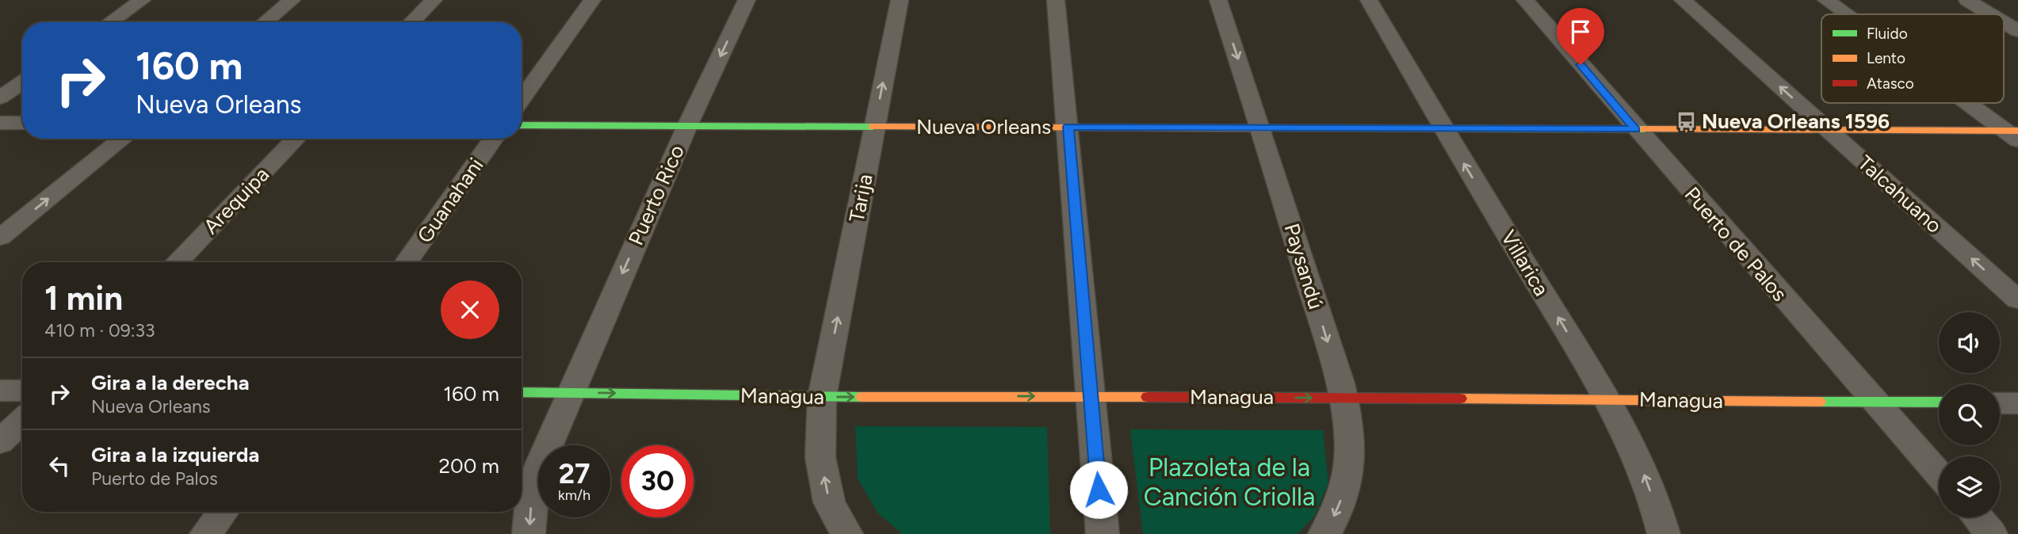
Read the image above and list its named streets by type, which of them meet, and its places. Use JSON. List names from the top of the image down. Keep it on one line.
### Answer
{"streets":{"street":["Nueva Orleans","Talcahuano","Puerto Rico","Tarija","Arequipa","Guanahani","Puerto de Palos","Villarica","Paysandú","Managua"]},"crossings":[["Nueva Orleans","Talcahuano"],["Nueva Orleans","Puerto Rico"],["Nueva Orleans","Tarija"],["Nueva Orleans","Puerto de Palos"],["Nueva Orleans","Villarica"],["Nueva Orleans","Paysandú"],["Puerto Rico","Managua"],["Tarija","Managua"],["Puerto de Palos","Managua"],["Villarica","Managua"],["Paysandú","Managua"]],"one_way":["Talcahuano","Puerto Rico","Villarica","Managua"],"parks":["Plazoleta de la Canción Criolla"],"places":{"bus stop":["Nueva Orleans 1596"]},"legend":["Fluido","Lento","Atasco"],"page":{"turn":["160 m","Nueva Orleans"],"heading":["1 min","410 m · 09:33"],"list":[{"name":"Gira a la derecha","note":"Nueva Orleans","value":"160 m"},{"name":"Gira a la izquierda","note":"Puerto de Palos","value":"200 m"}],"speed":"27 km/h","limit":"30"}}
